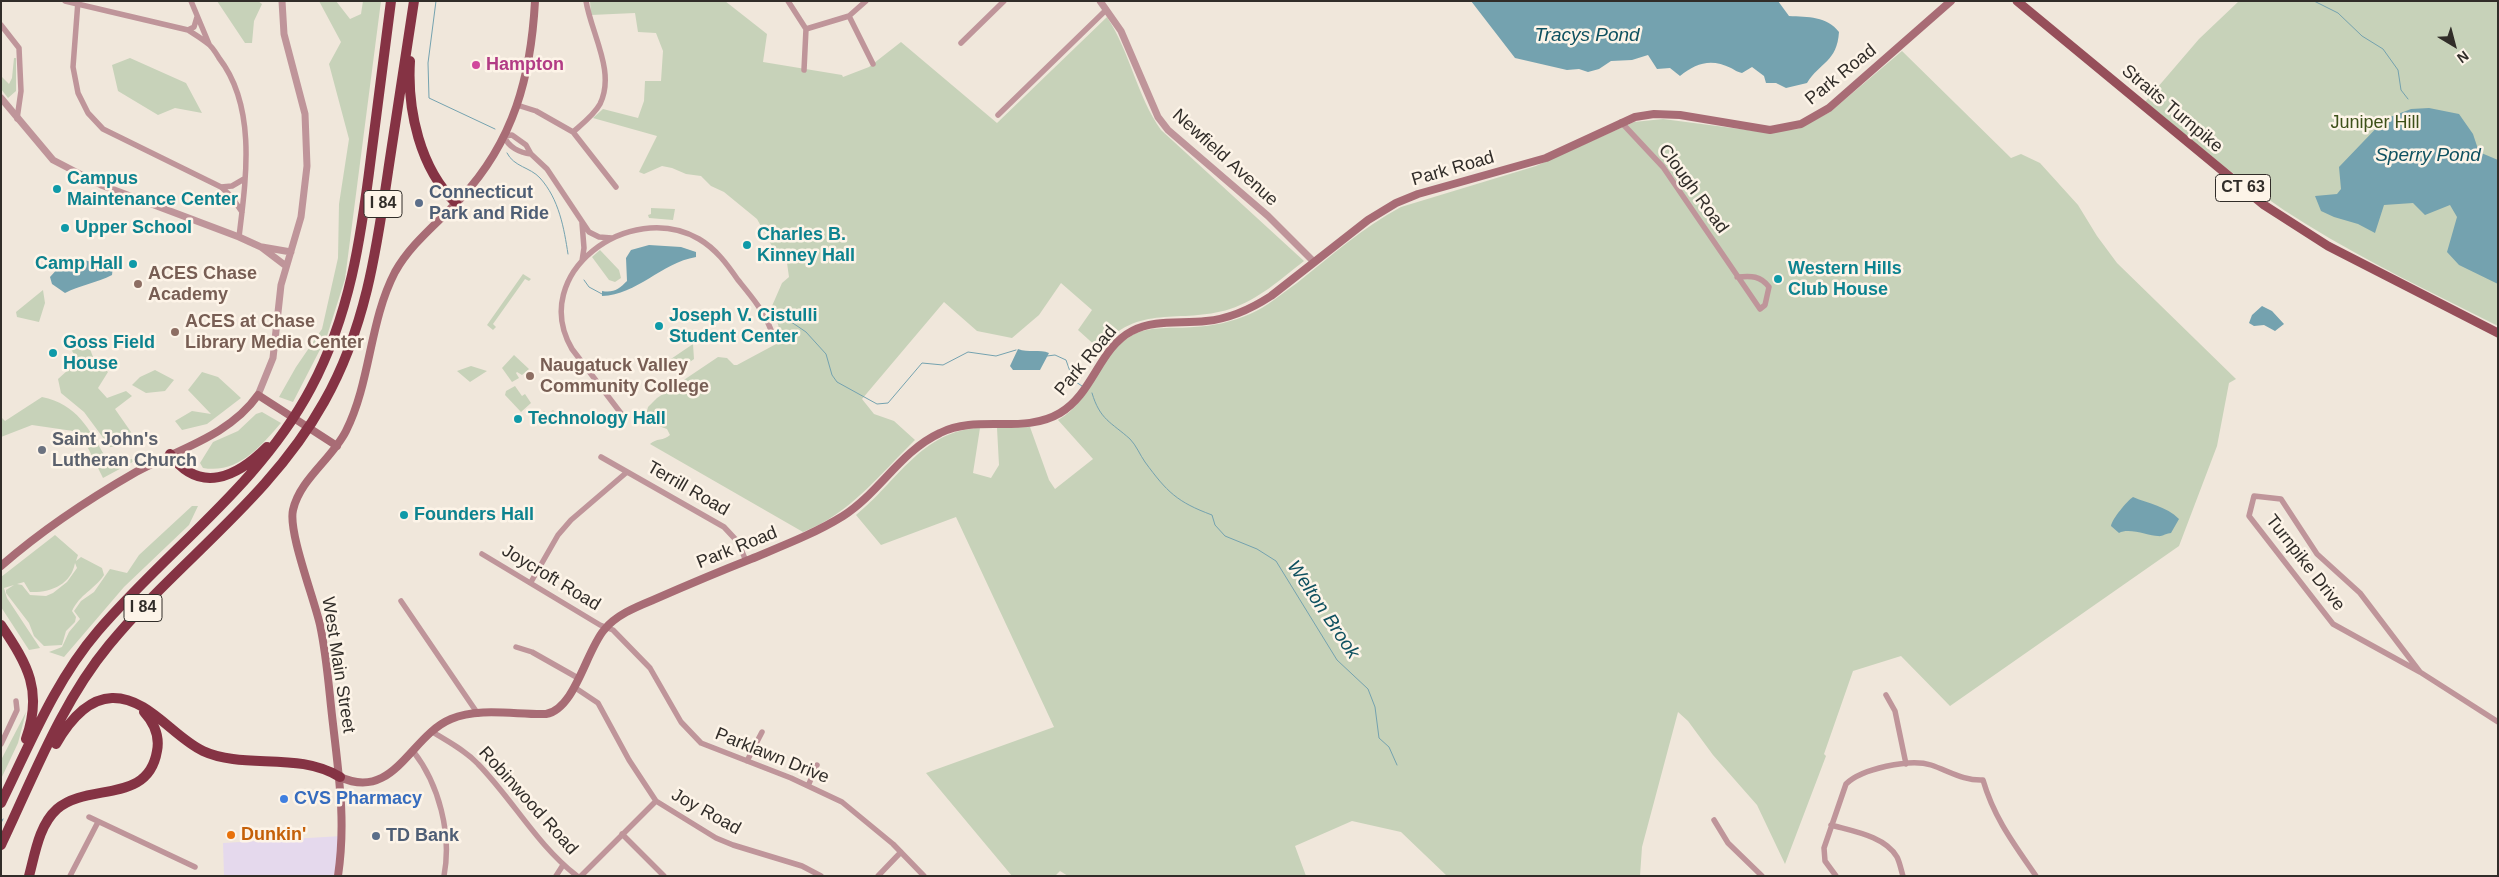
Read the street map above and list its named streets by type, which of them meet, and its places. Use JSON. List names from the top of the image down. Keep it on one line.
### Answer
{"streets":{"highway":["I 84"],"main road":["Park Road","Straits Turnpike","CT 63","West Main Street"],"street":["Newfield Avenue","Clough Road","Terrill Road","Turnpike Drive","Joycroft Road","Parklawn Drive","Robinwood Road","Joy Road"]},"crossings":[["Park Road","Newfield Avenue"],["Park Road","Clough Road"],["Park Road","Terrill Road"],["Park Road","Joycroft Road"],["Park Road","West Main Street"],["Park Road","Parklawn Drive"],["Park Road","Robinwood Road"],["Park Road","Joy Road"],["Joycroft Road","Parklawn Drive"]],"water":["Tracys Pond","Sperry Pond","Welton Brook"],"parks":["Juniper Hill"],"places":["Hampton","Campus Maintenance Center","Connecticut Park and Ride","Upper School","Charles B. Kinney Hall","Camp Hall","Western Hills Club House","ACES Chase Academy","Joseph V. Cistulli Student Center","ACES at Chase Library Media Center","Goss Field House","Naugatuck Valley Community College","Technology Hall","Saint John's Lutheran Church","Founders Hall","CVS Pharmacy","Dunkin'","TD Bank"],"north":"bottom right"}
